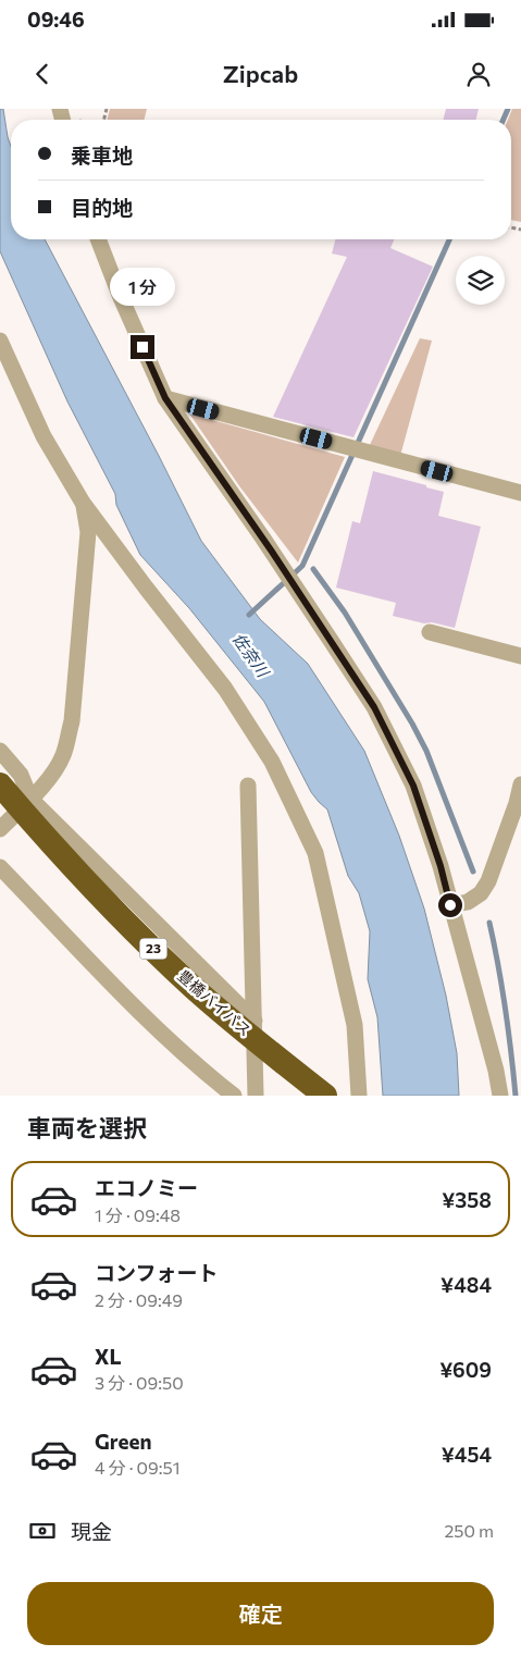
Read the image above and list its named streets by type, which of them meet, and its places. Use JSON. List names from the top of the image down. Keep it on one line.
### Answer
{"streets":{"highway":["23","豊橋バイパス"]},"water":["佐奈川"],"page":{"status":"09:46","header":"Zipcab","banner":["乗車地","目的地"],"bubble":"1 分","heading":"車両を選択","list":[{"name":"エコノミー","note":"1 分 · 09:48","value":"¥358"},{"name":"コンフォート","note":"2 分 · 09:49","value":"¥484"},{"name":"XL","note":"3 分 · 09:50","value":"¥609"},{"name":"Green","note":"4 分 · 09:51","value":"¥454"}],"pay":["現金","250 m"],"buttons":"確定"}}
